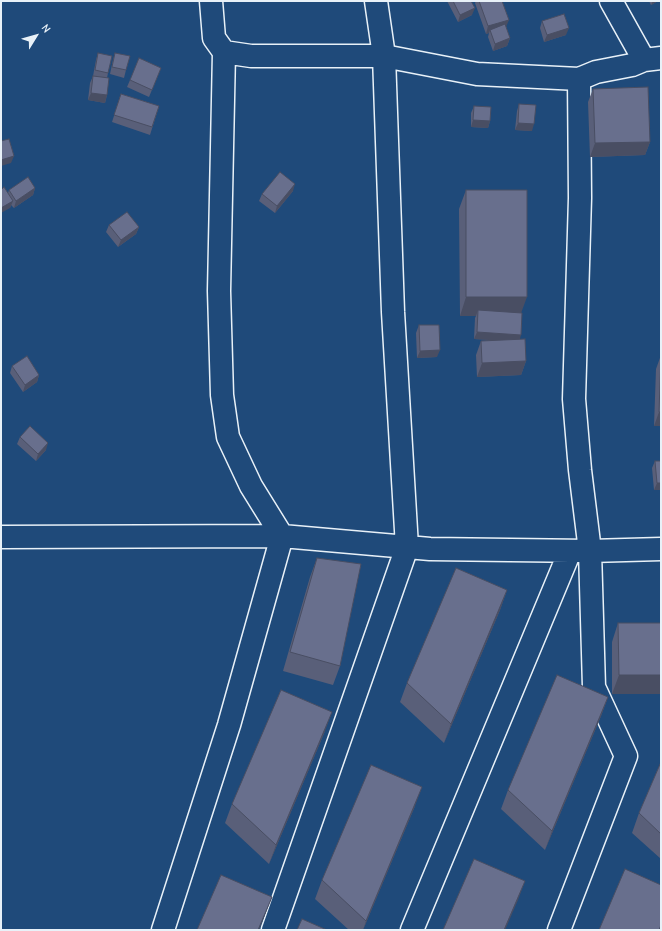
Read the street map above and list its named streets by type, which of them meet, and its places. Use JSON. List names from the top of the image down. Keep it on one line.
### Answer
{"north":"top right"}
